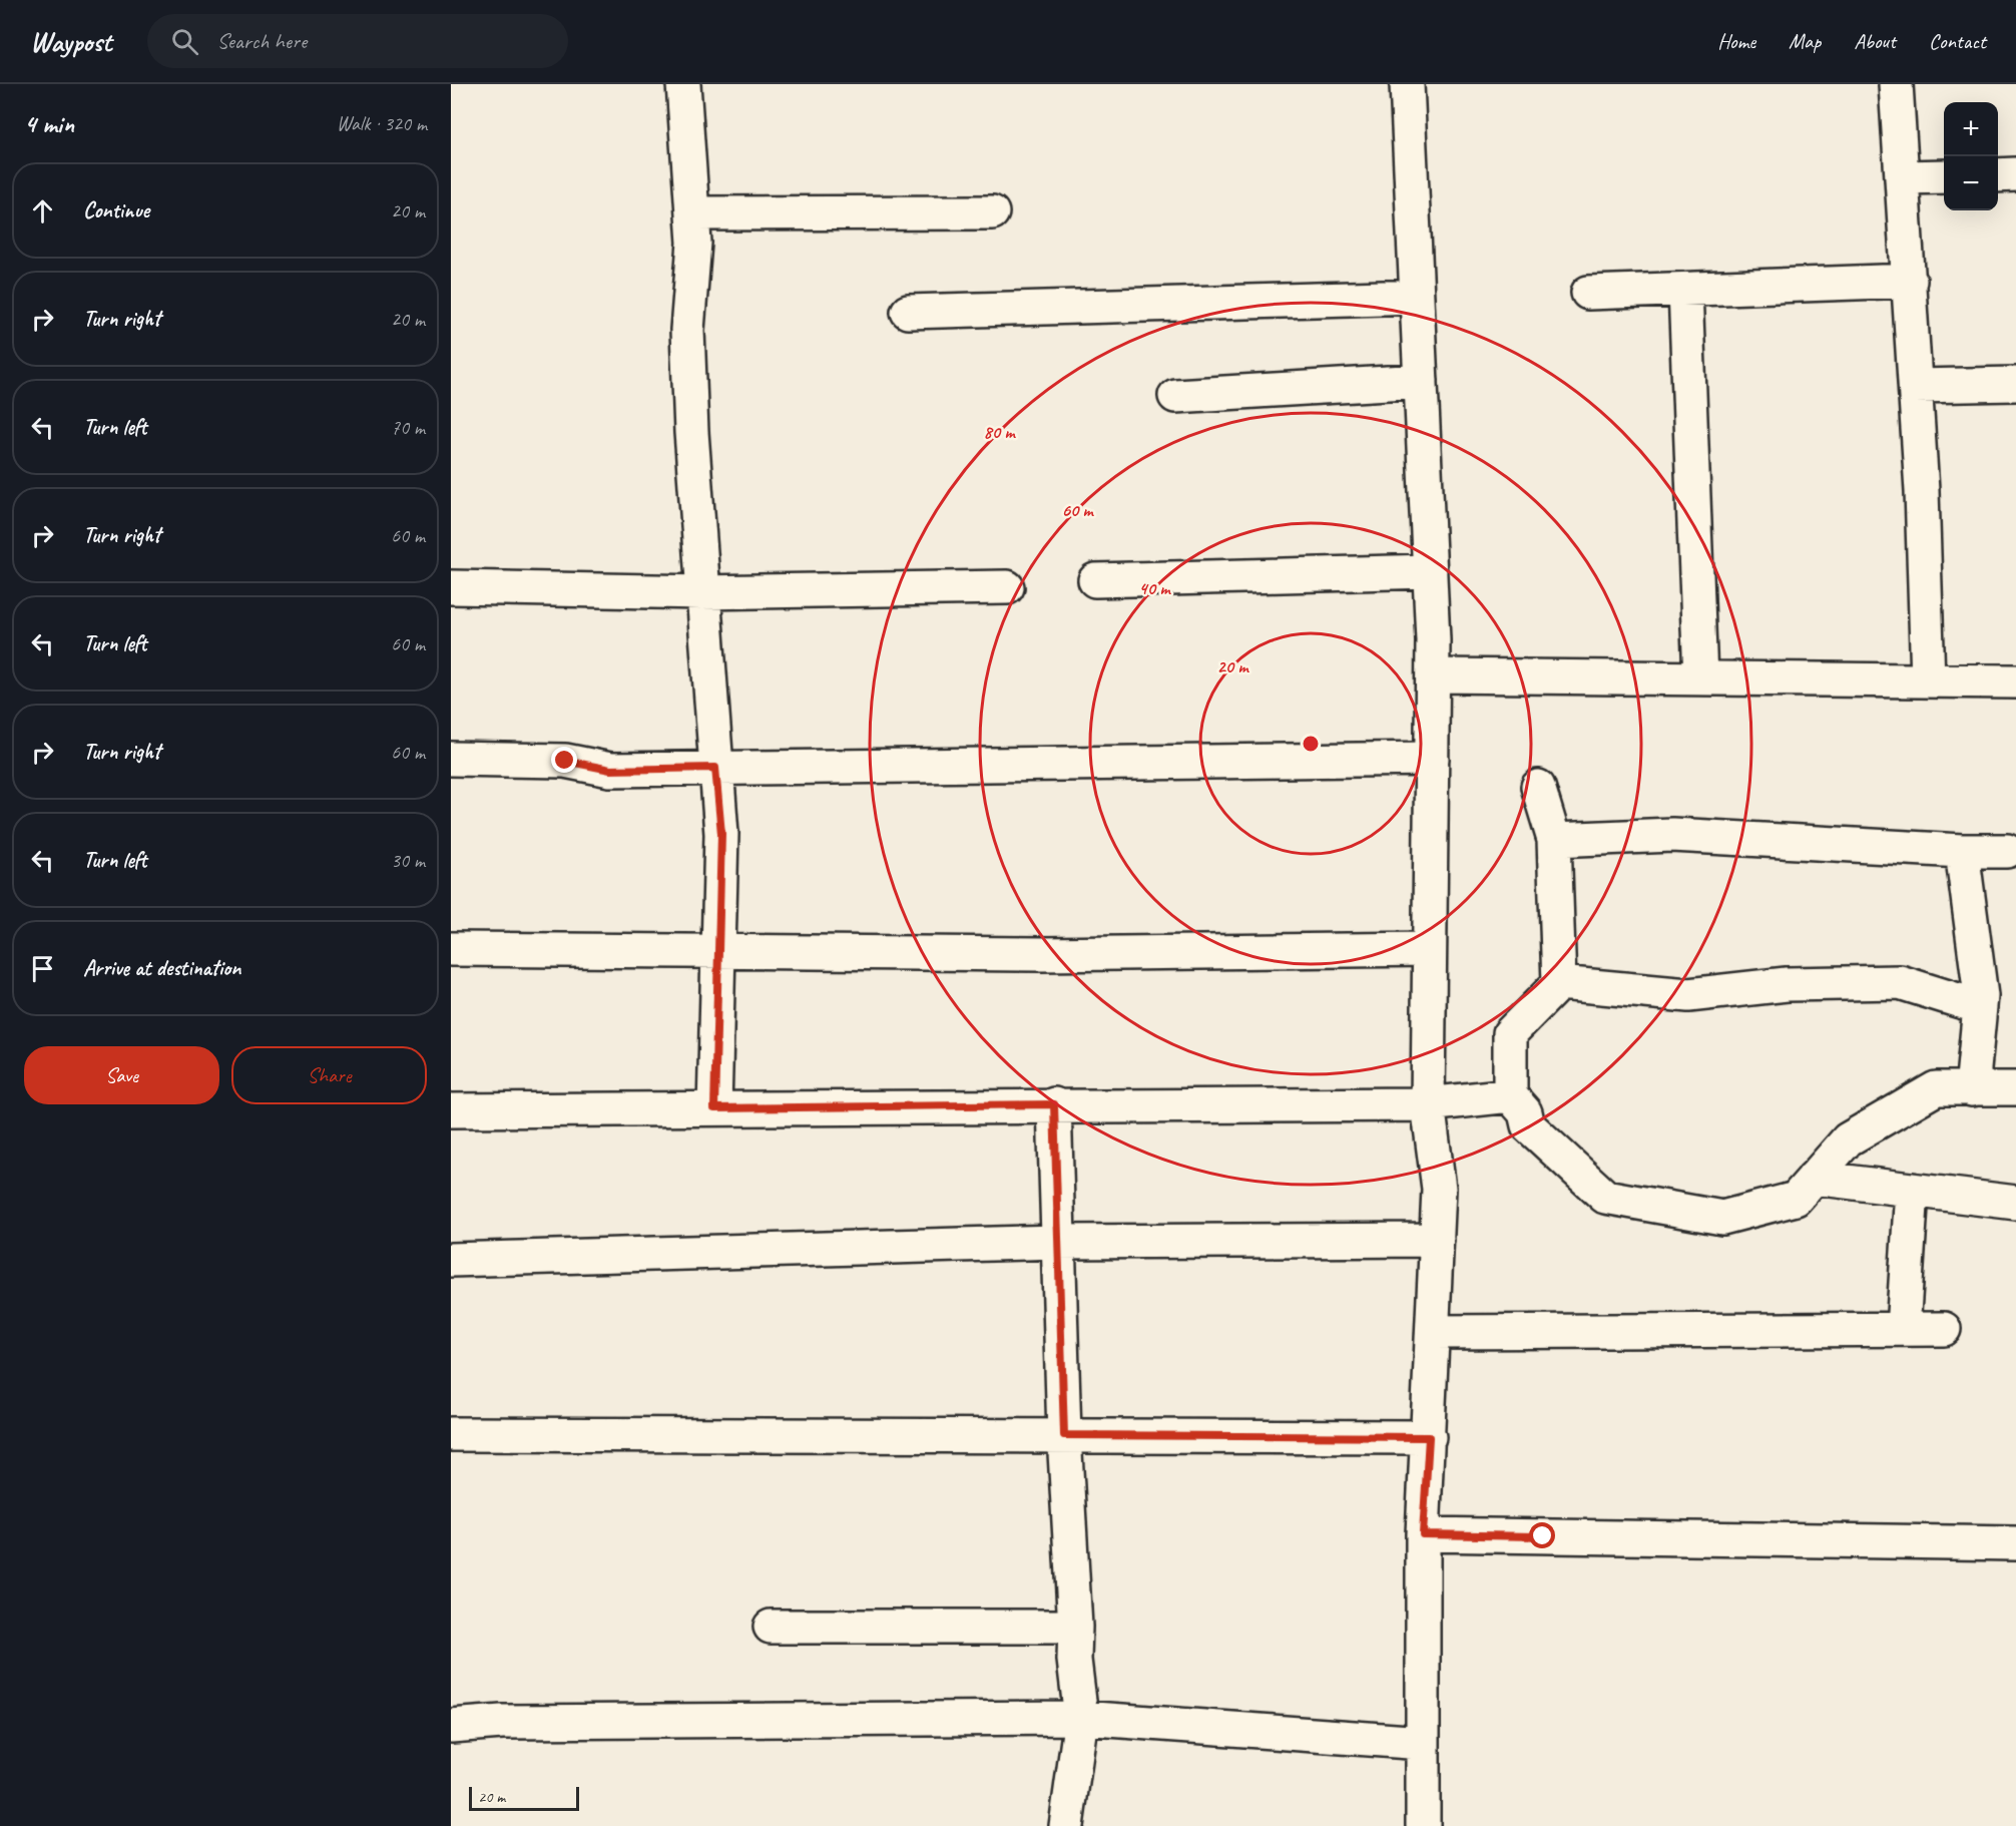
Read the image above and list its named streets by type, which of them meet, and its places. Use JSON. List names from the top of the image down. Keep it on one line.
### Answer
{"scale_bar":"20 m","page":{"header":"Waypost","search":"Search here","nav":["Home","Map","About","Contact"],"heading":["4 min","Walk · 320 m"],"map_buttons":["+","−"],"list":[["Continue","20 m"],["Turn right","20 m"],["Turn left","70 m"],["Turn right","60 m"],["Turn left","60 m"],["Turn right","60 m"],["Turn left","30 m"],"Arrive at destination"],"buttons":["Save","Share"],"scale":"20 m"},"rings":["80 m","60 m","40 m","20 m"]}
